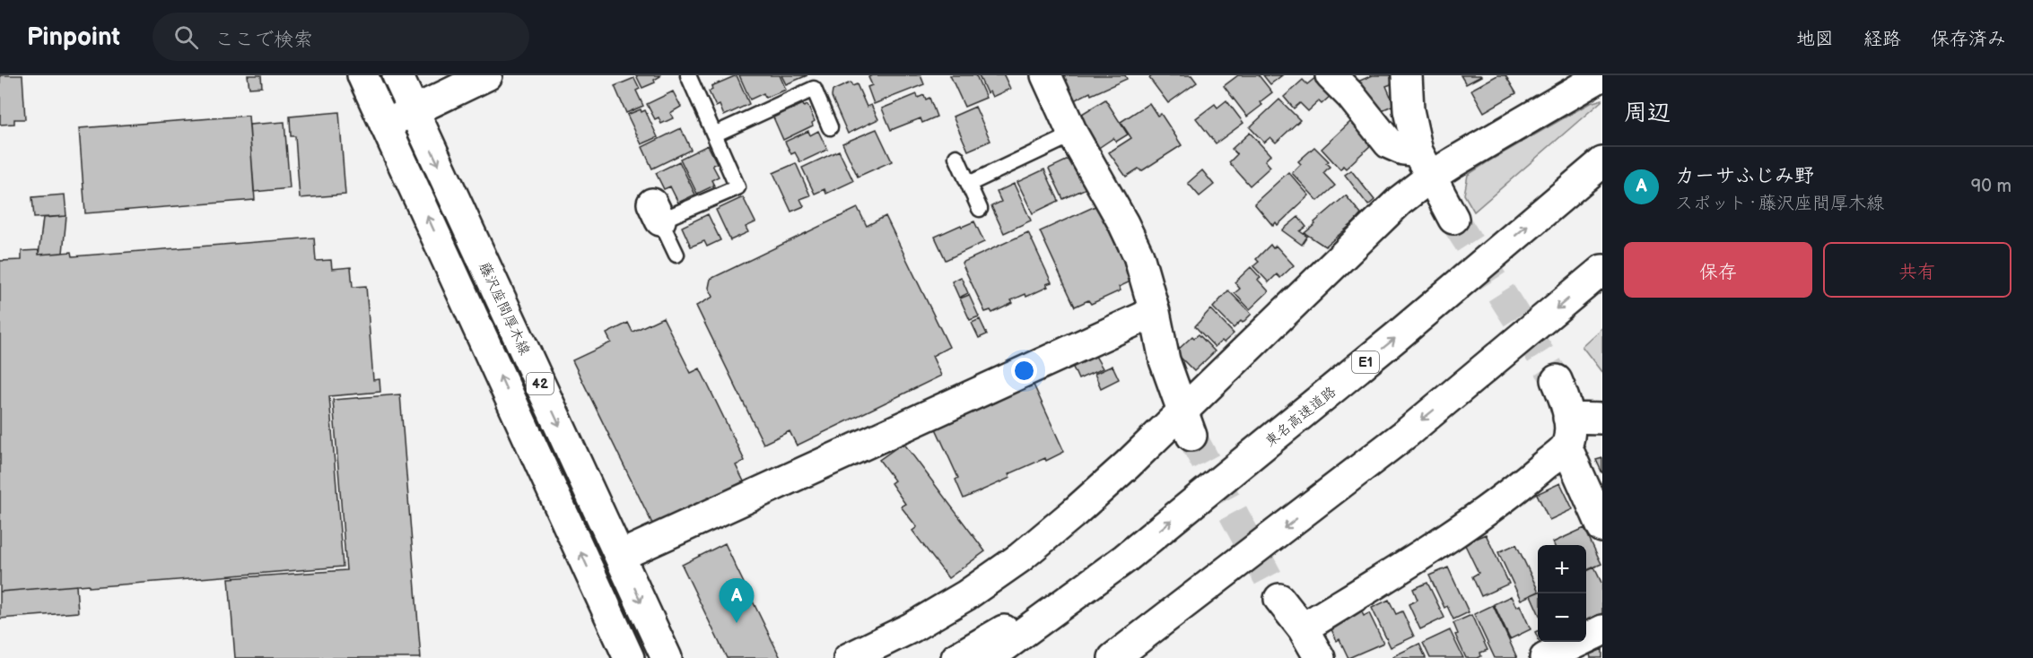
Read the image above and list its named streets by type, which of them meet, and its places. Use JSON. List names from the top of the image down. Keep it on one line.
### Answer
{"streets":{"main road":["藤沢座間厚木線","E1","42","東名高速道路"]},"page":{"header":"Pinpoint","search":"ここで検索","nav":["地図","経路","保存済み"],"heading":"周辺","list":[{"mark":"A","name":"カーサふじみ野","note":"スポット · 藤沢座間厚木線","value":"90 m"}],"buttons":["保存","共有"],"map_buttons":["+","−"],"pins":"A"}}
